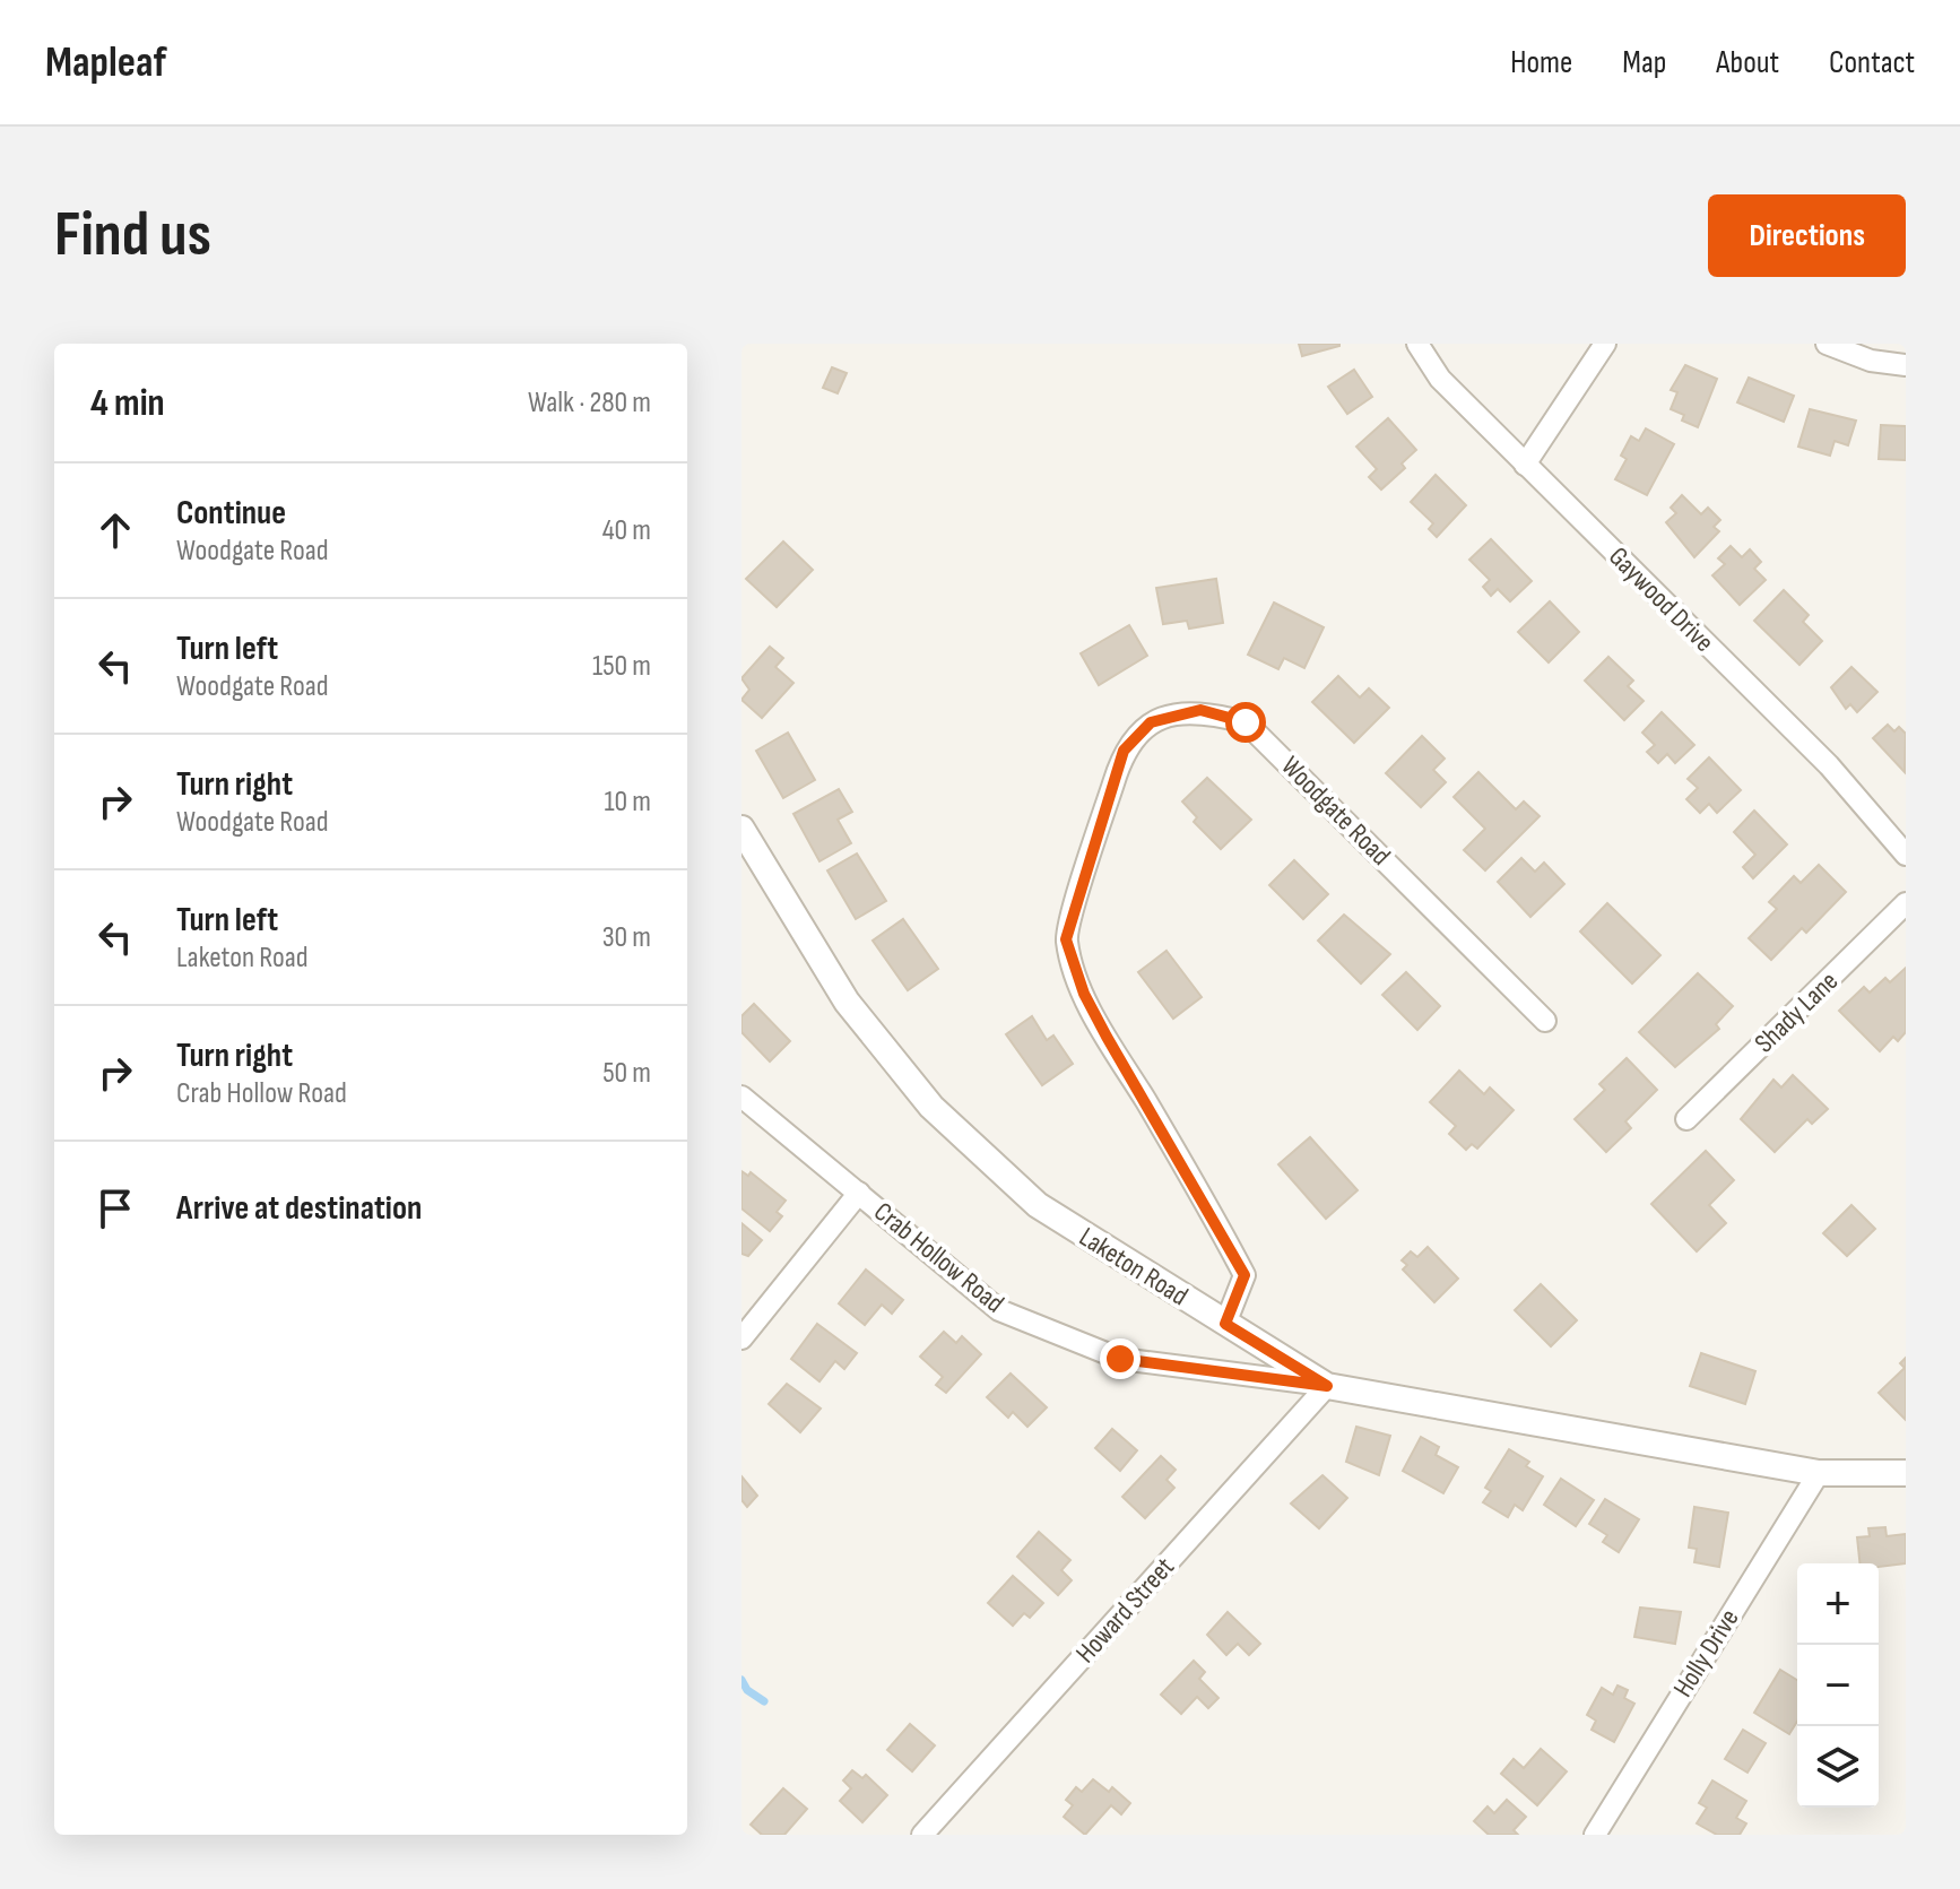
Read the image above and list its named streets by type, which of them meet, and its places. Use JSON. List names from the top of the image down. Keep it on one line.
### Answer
{"streets":{"street":["Gaywood Drive","Woodgate Road","Shady Lane","Crab Hollow Road","Laketon Road","Howard Street","Holly Drive"]},"crossings":[["Woodgate Road","Laketon Road"],["Crab Hollow Road","Laketon Road"],["Crab Hollow Road","Howard Street"],["Laketon Road","Howard Street"],["Laketon Road","Holly Drive"]],"page":{"header":"Mapleaf","nav":["Home","Map","About","Contact"],"buttons":"Directions","title":"Find us","heading":["4 min","Walk · 280 m"],"list":[["Continue","Woodgate Road","40 m"],["Turn left","Woodgate Road","150 m"],["Turn right","Woodgate Road","10 m"],["Turn left","Laketon Road","30 m"],["Turn right","Crab Hollow Road","50 m"],"Arrive at destination"],"map_buttons":["+","−"]}}
